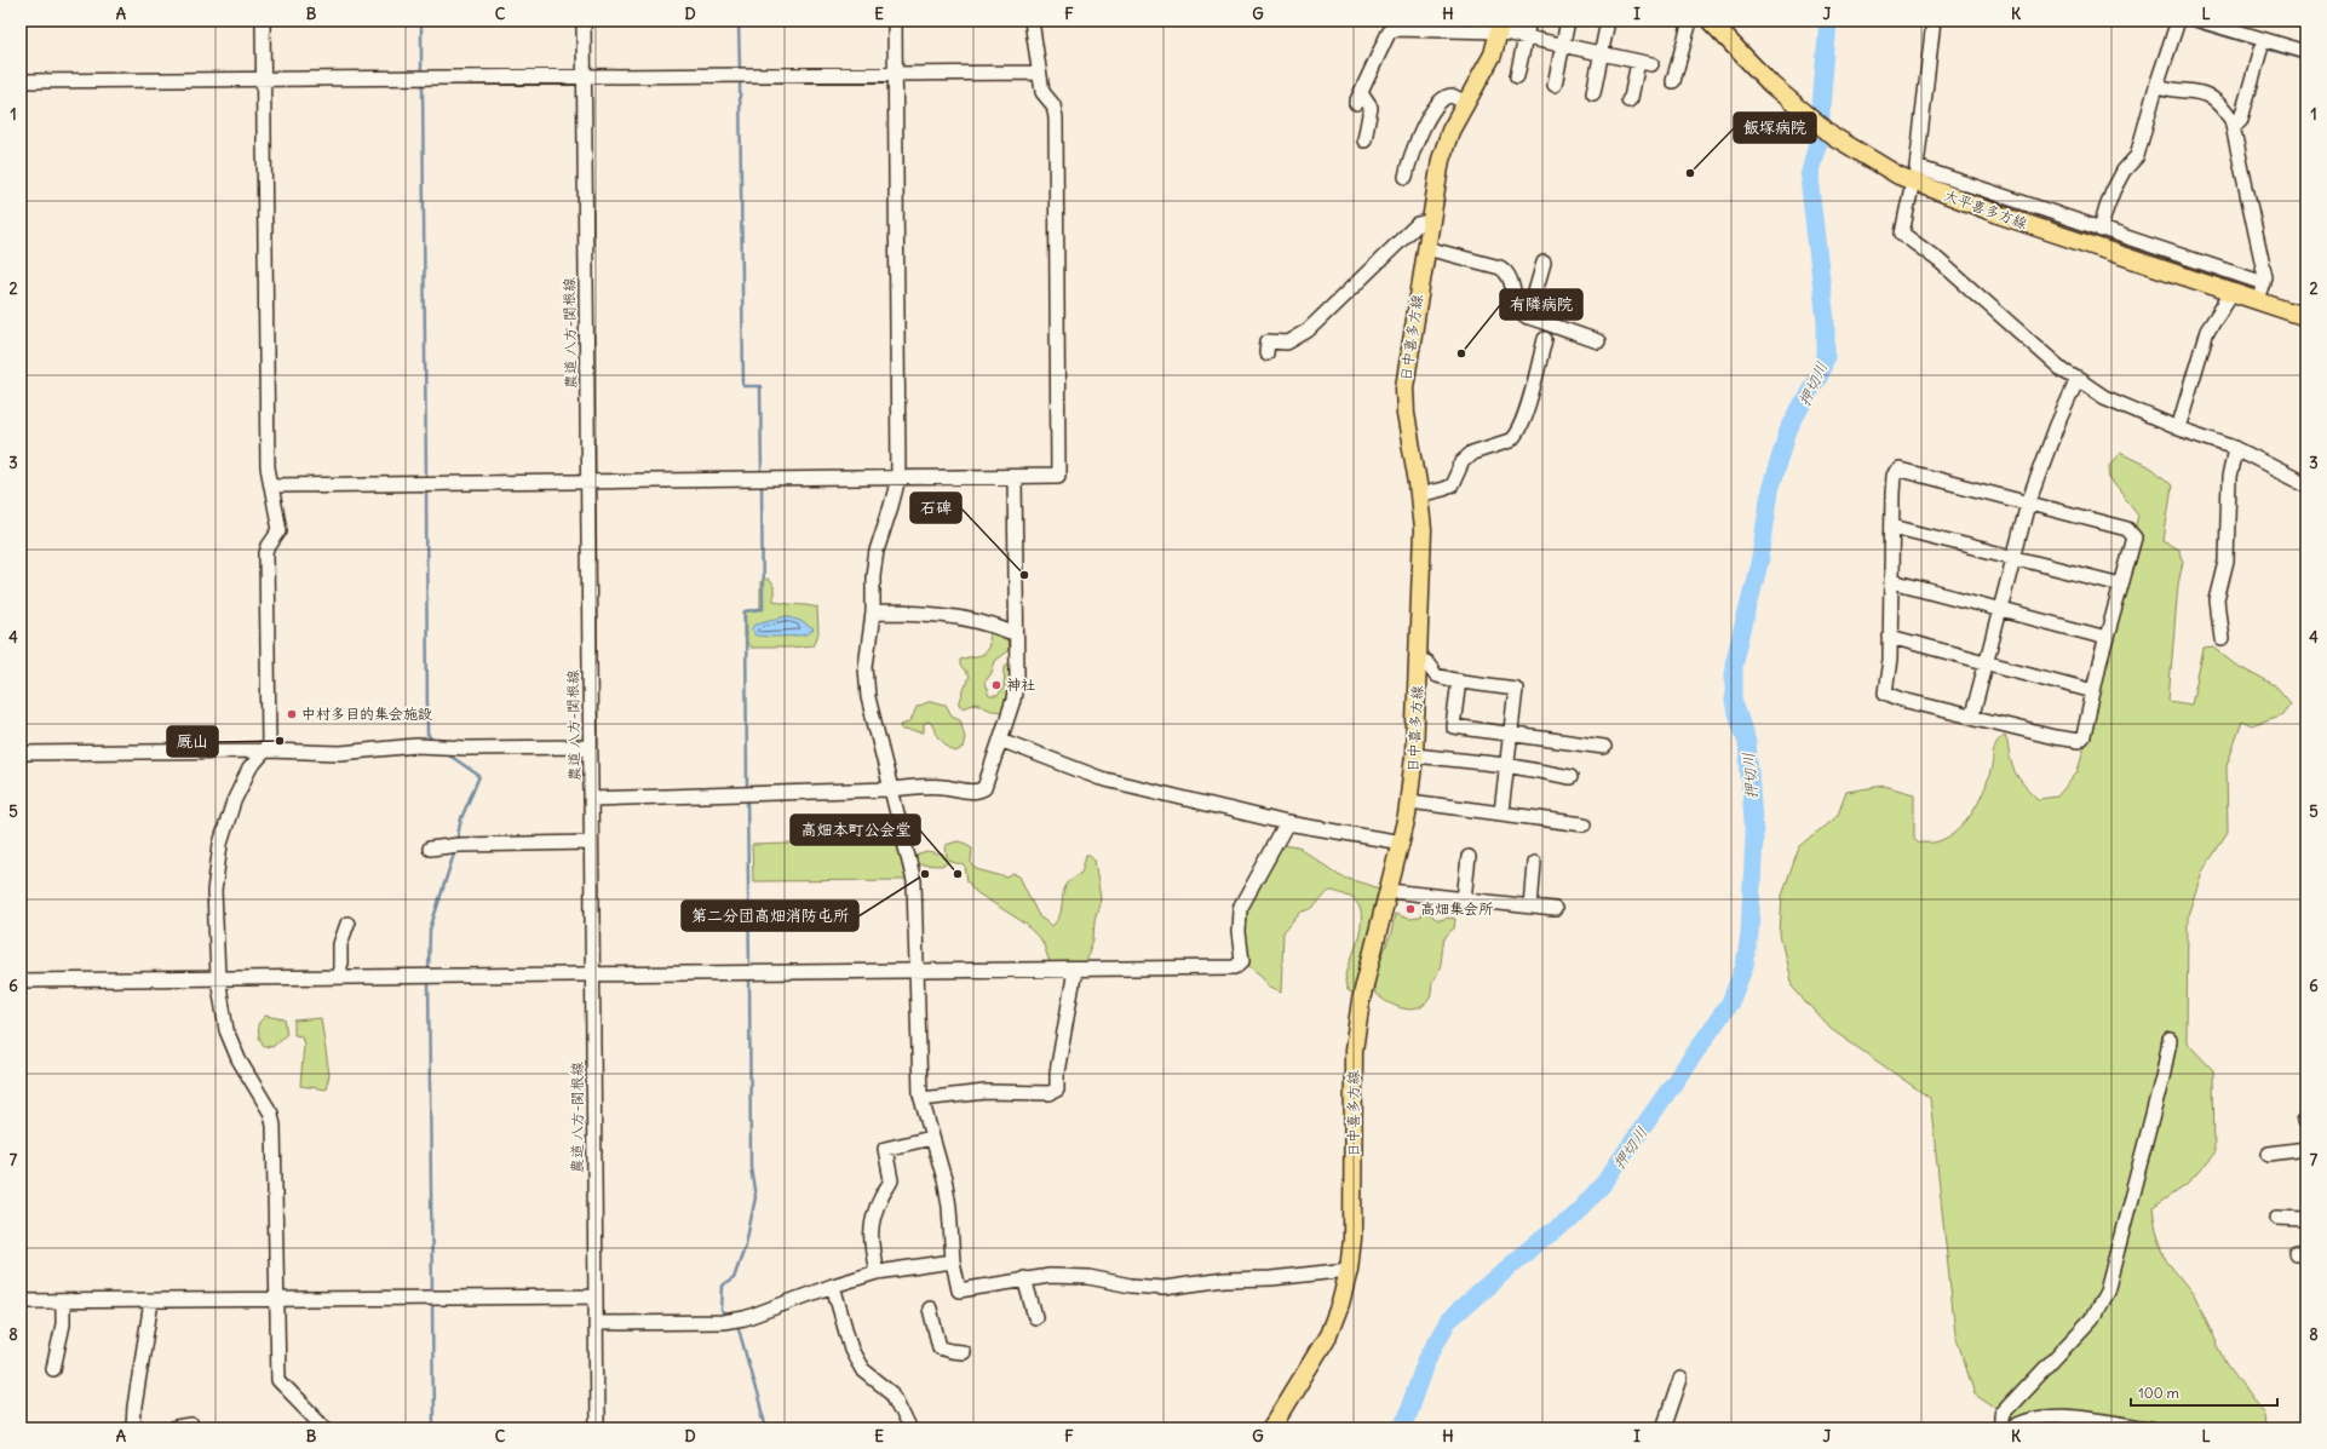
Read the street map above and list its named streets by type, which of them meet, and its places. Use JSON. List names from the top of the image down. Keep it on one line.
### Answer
{"streets":{"main road":["大平喜多方線","日中喜多方線"],"street":["農道 八方-関根線"]},"water":["押切川"],"places":["飯塚病院","有隣病院","石碑","神社","中村多目的集会施設","厩山","第二分団高畑消防屯所","高畑本町公会堂","高畑集会所"],"scale_bar":"100 m","grid":{"columns":["A","B","C","D","E","F","G","H","I","J","K","L"],"rows":["1","2","3","4","5","6","7","8"]}}
